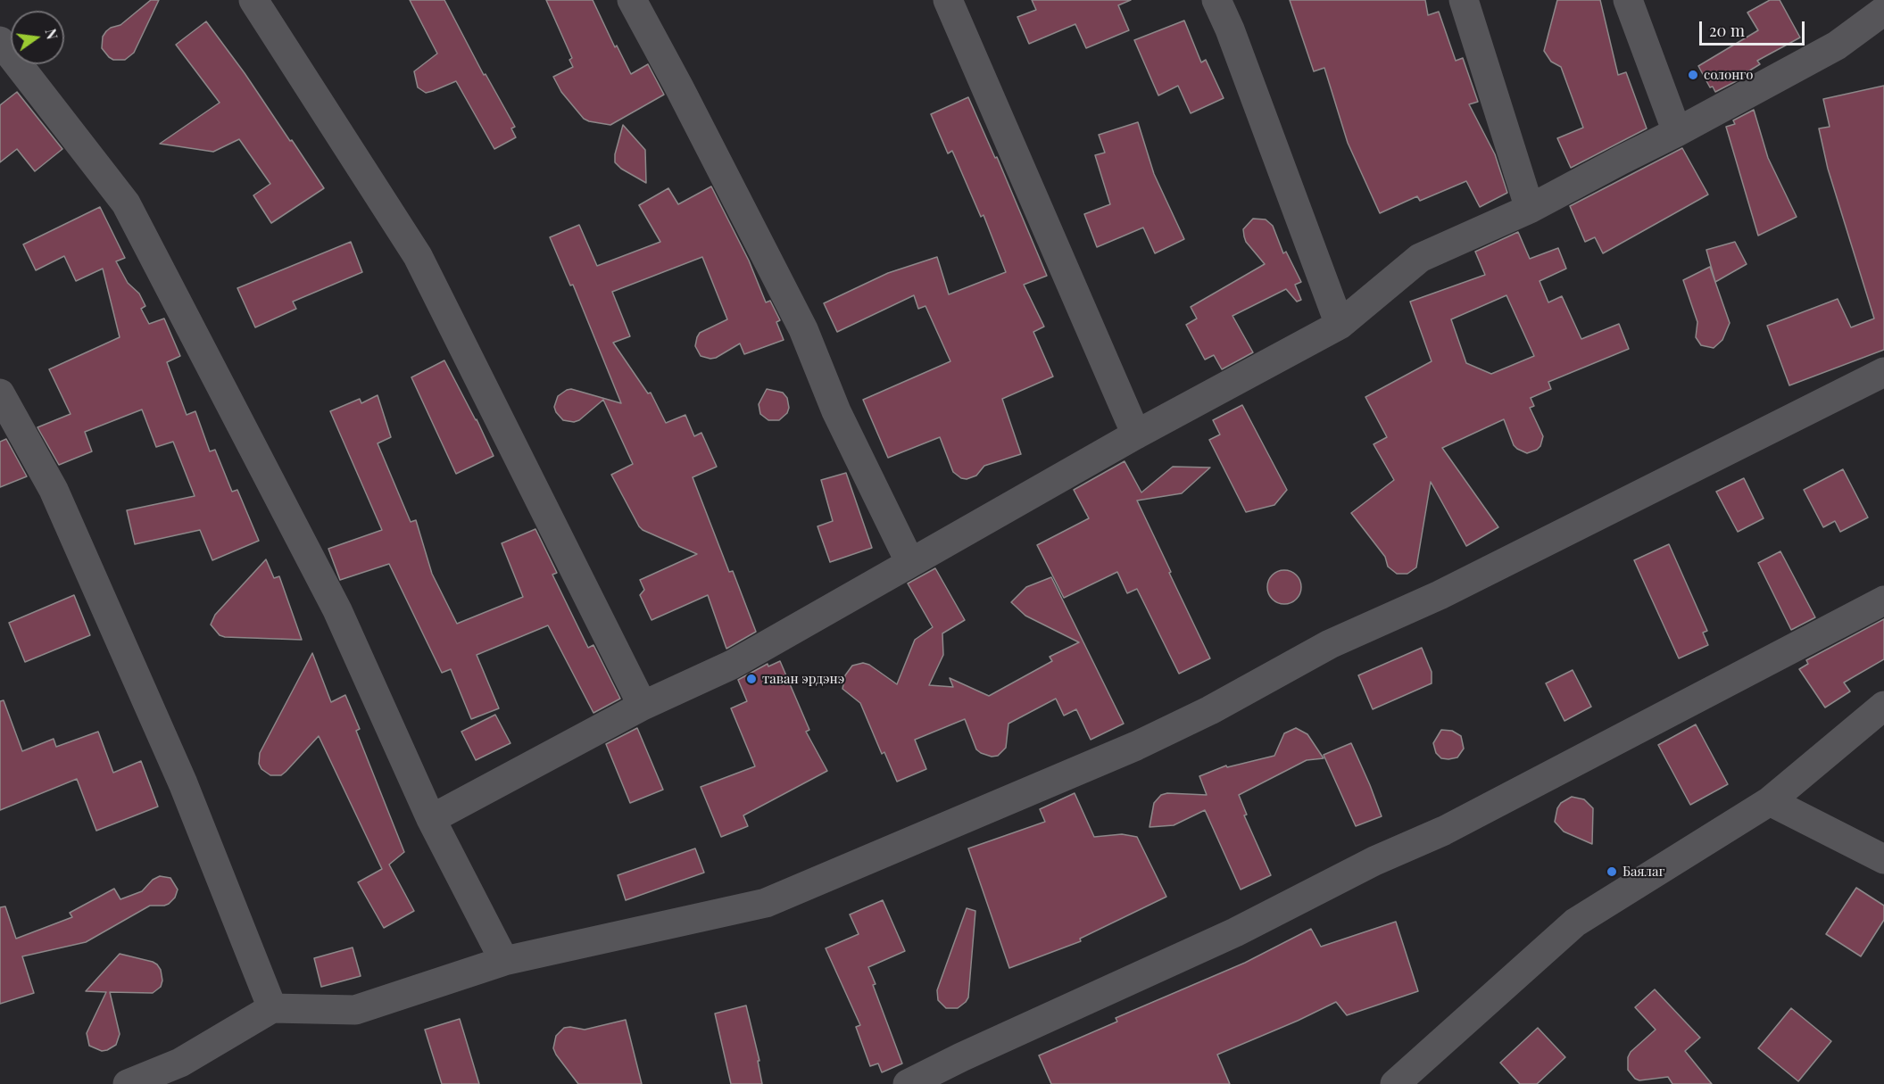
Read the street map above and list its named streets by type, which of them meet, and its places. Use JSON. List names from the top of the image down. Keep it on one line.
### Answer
{"places":["солонго","таван эрдэнэ","Баялаг"],"scale_bar":"20 m","north":"right"}
